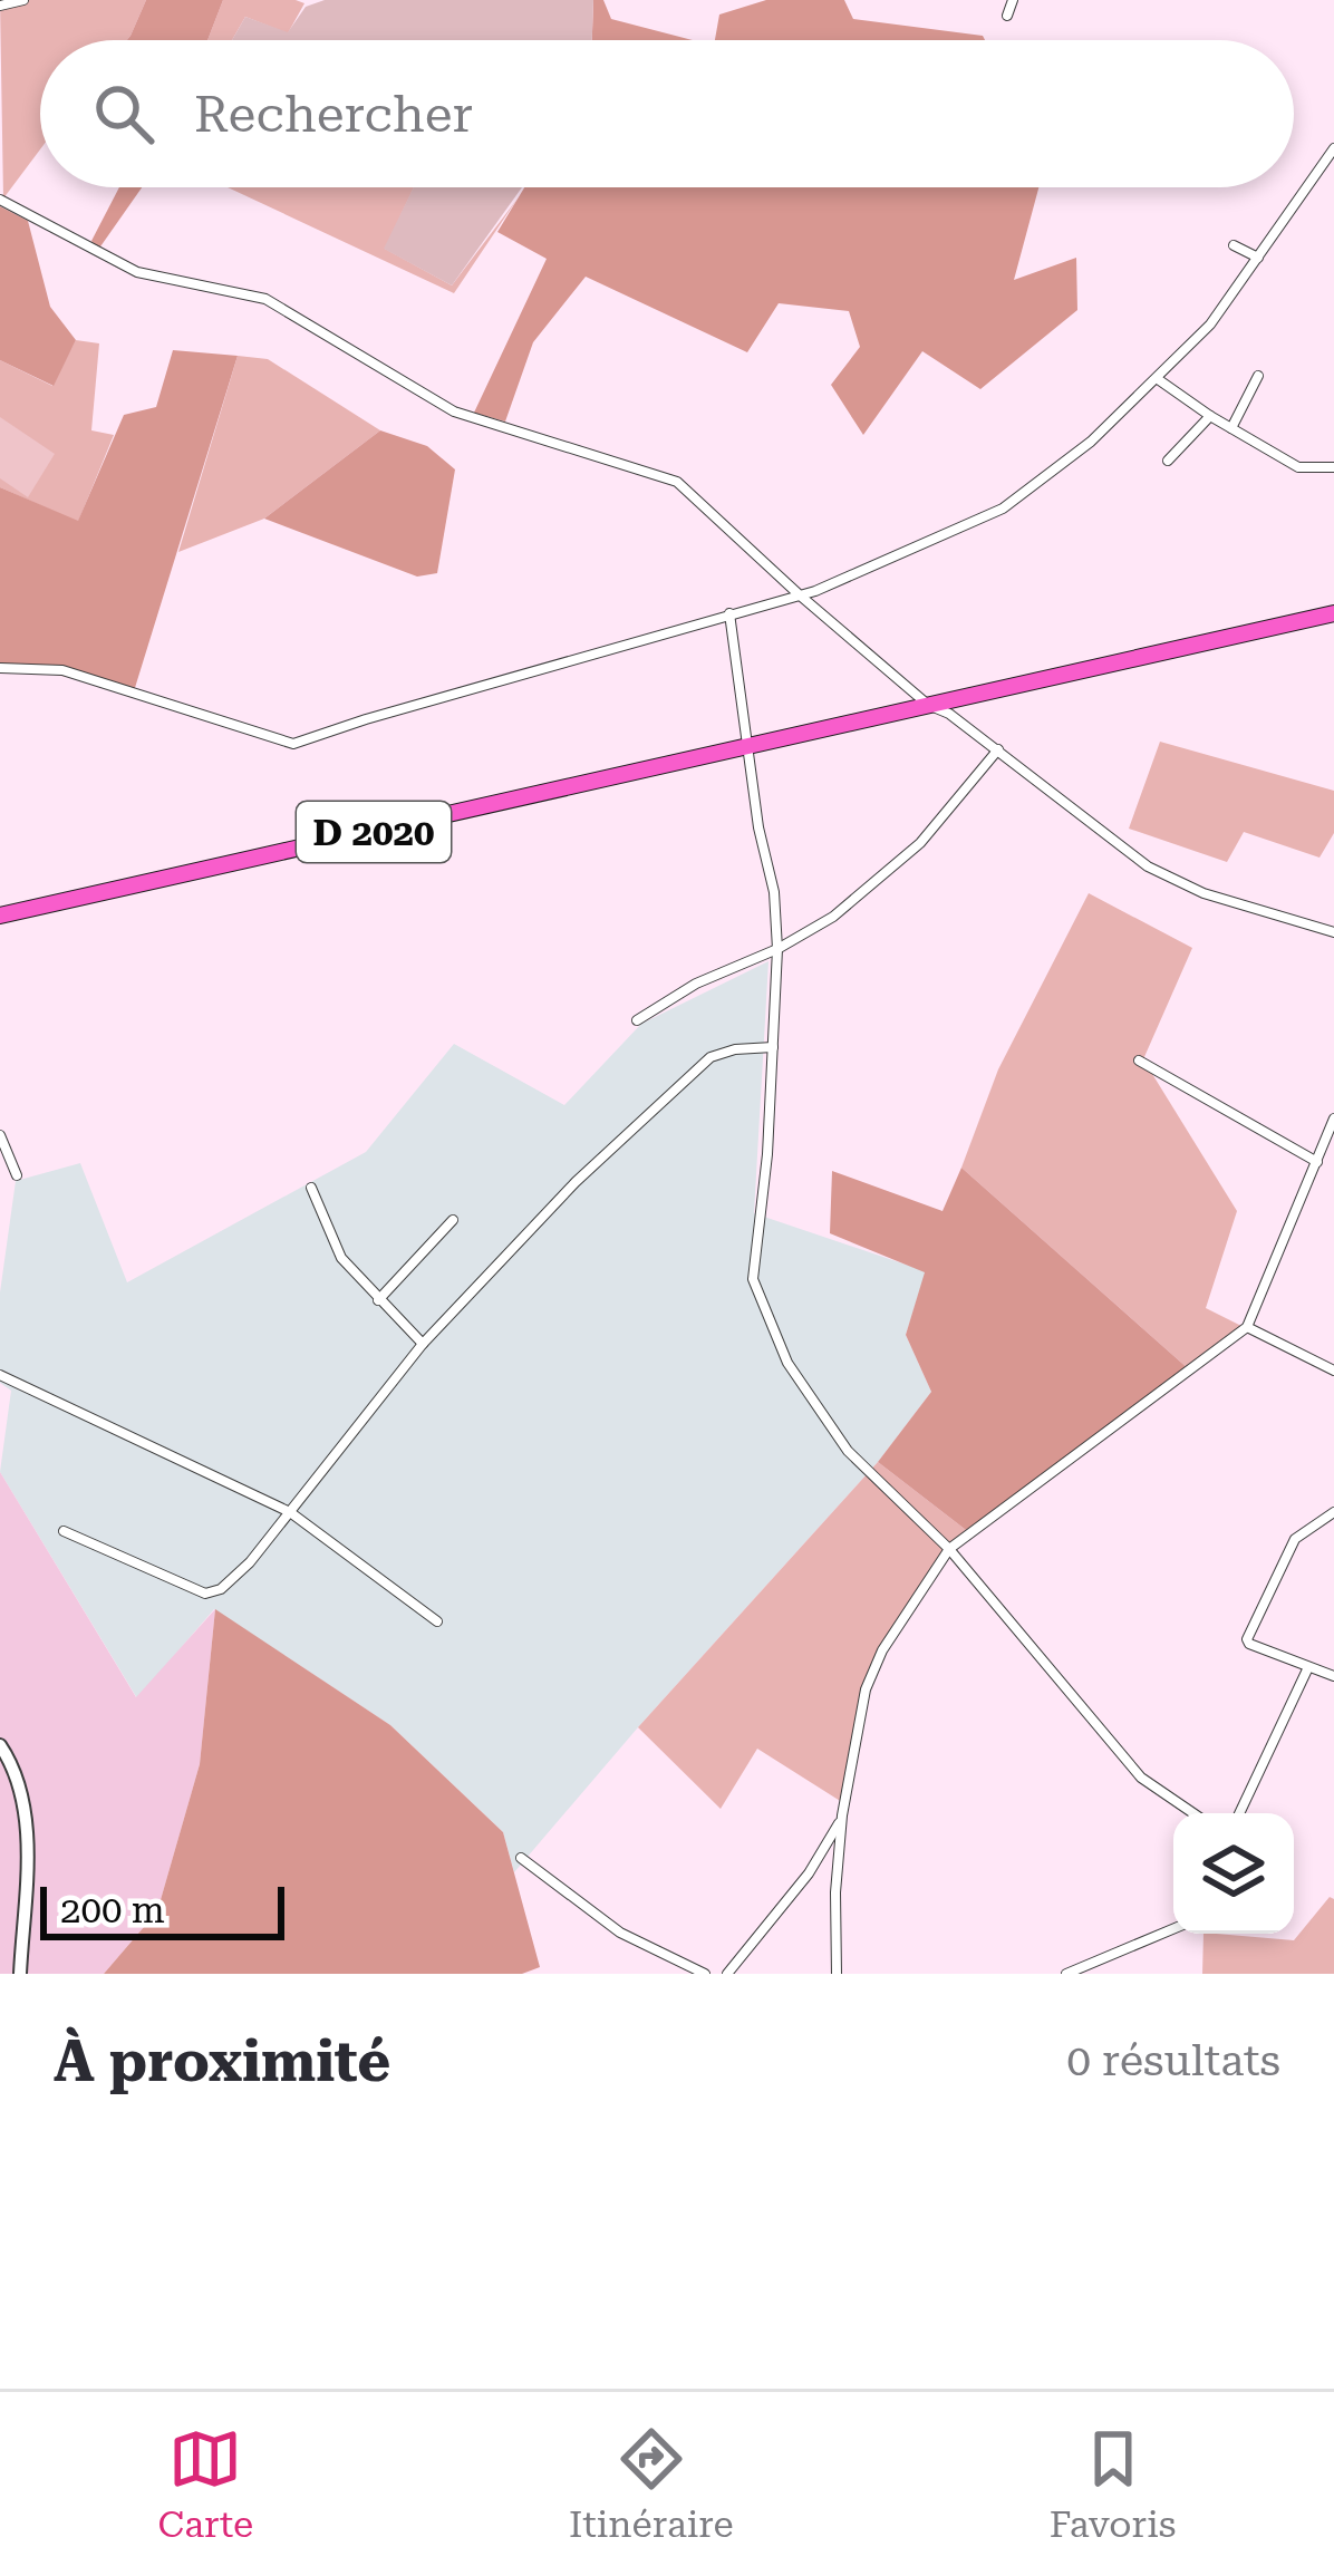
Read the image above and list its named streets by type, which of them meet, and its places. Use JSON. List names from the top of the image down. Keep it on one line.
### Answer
{"streets":{"main road":["D 2020"]},"scale_bar":"200 m","page":{"search":"Rechercher","scale":"200 m","heading":["À proximité","0 résultats"],"nav":["Carte","Itinéraire","Favoris"]}}
